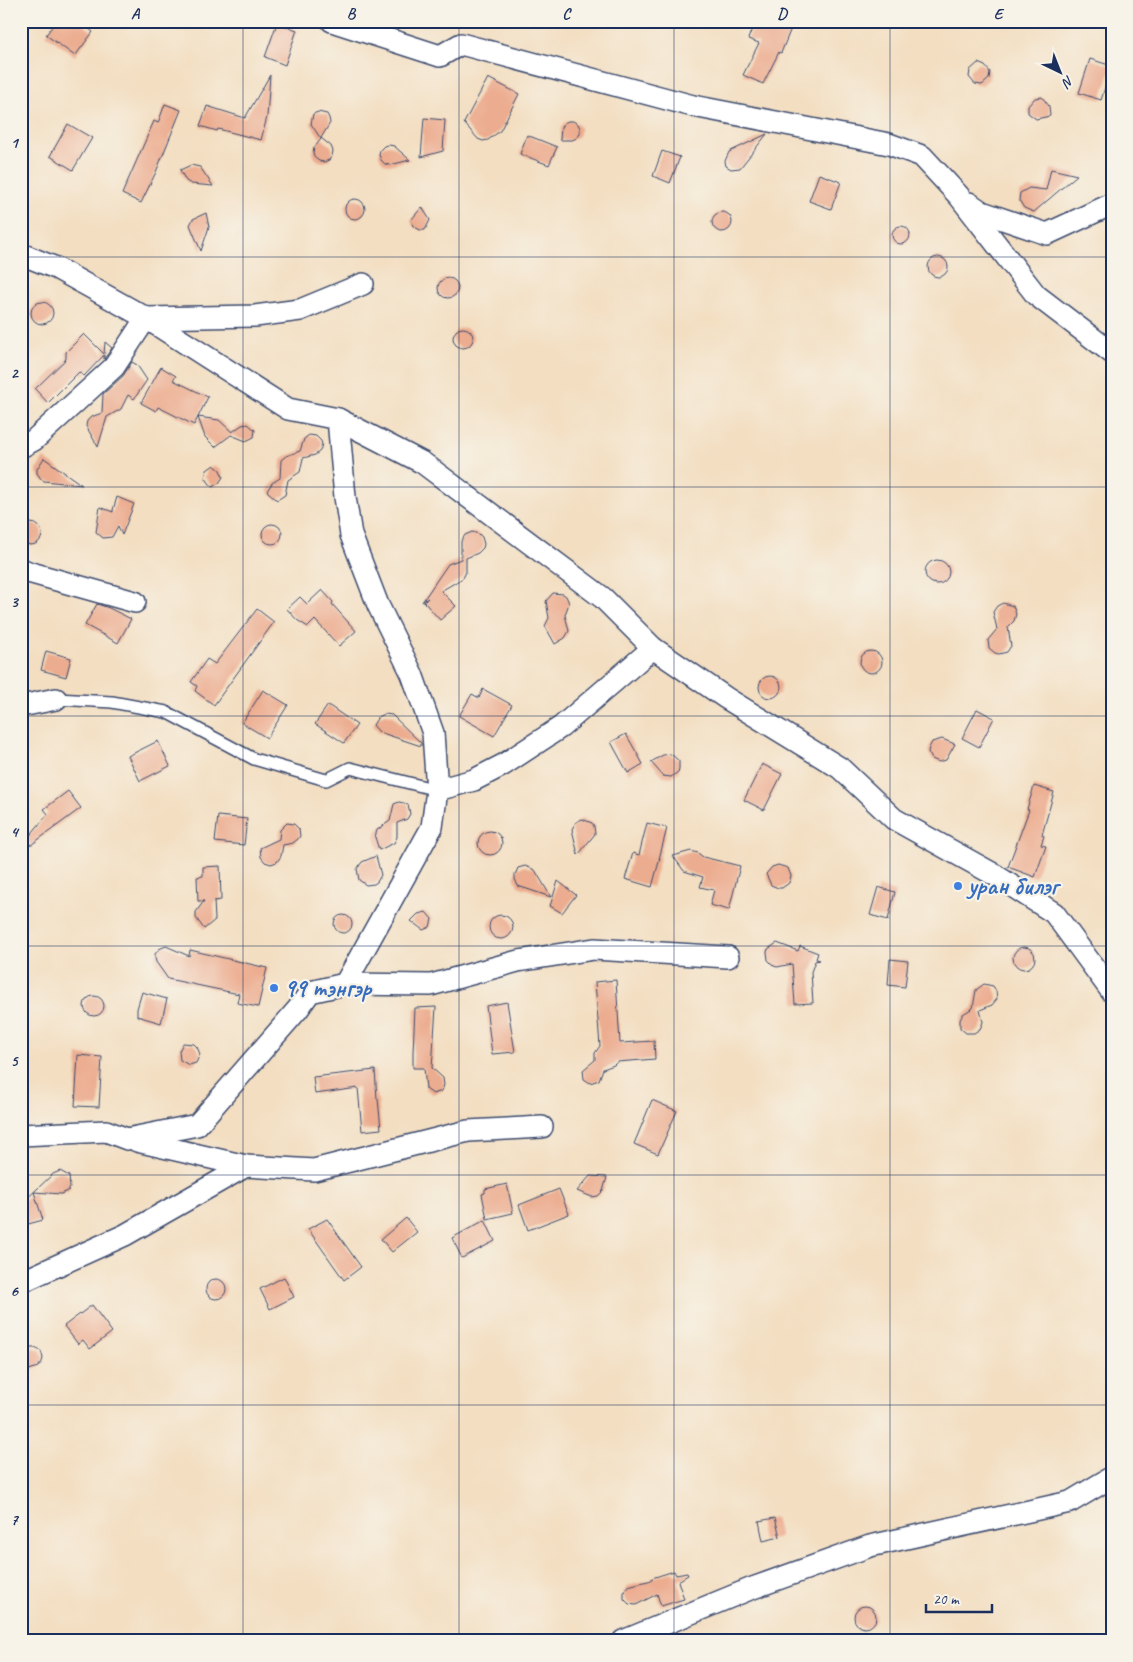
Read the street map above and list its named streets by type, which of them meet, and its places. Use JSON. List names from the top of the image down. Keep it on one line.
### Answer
{"places":["уран билэг","99 тэнгэр"],"scale_bar":"20 m","north":"bottom right","grid":{"columns":["A","B","C","D","E"],"rows":["1","2","3","4","5","6","7"]}}
